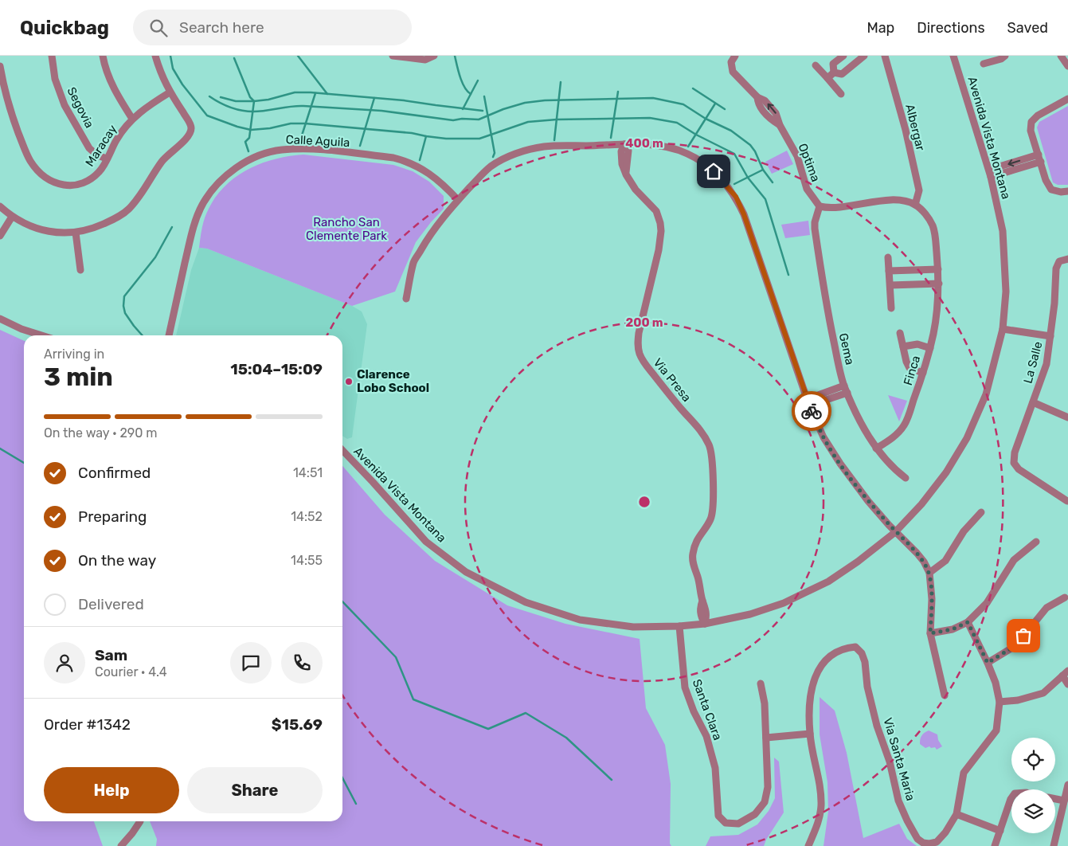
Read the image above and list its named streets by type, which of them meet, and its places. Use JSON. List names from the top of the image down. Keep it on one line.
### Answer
{"streets":{"street":["Segovia","Albergar","Avenida Vista Montana","Calle Aguila","Maracay","Optima","Gema","La Salle","Finca","Via Presa","Santa Clara","Via Santa Maria"]},"crossings":[["Segovia","Maracay"],["Albergar","Finca"],["Avenida Vista Montana","Via Presa"],["Avenida Vista Montana","Santa Clara"],["Optima","Gema"],["Gema","Finca"]],"parks":["Rancho San Clemente Park"],"places":["Clarence Lobo School"],"page":{"header":"Quickbag","search":"Search here","nav":["Map","Directions","Saved"],"heading":["3 min","Arriving in","15:04–15:09"],"panel":["Sam","Courier · 4.4","Order #1342","$15.69"],"bar":"On the way · 290 m","list":[["Confirmed","14:51"],["Preparing","14:52"],["On the way","14:55"],"Delivered"],"buttons":["Help","Share"]},"rings":["400 m","200 m"]}
